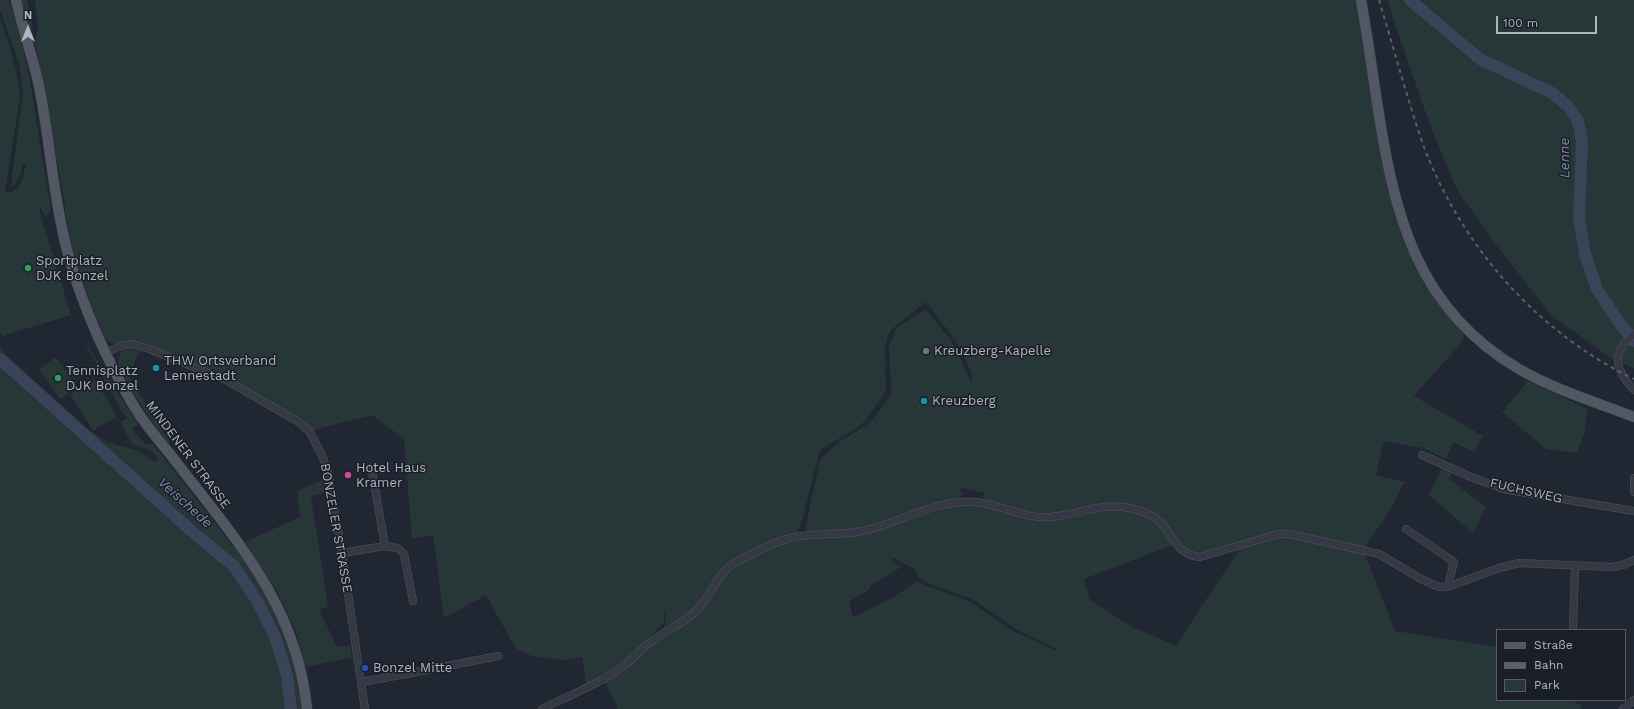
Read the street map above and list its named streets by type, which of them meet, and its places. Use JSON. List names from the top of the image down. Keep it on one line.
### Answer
{"streets":{"main road":["MINDENER STRASSE"],"street":["FUCHSWEG","BONZELER STRASSE"]},"crossings":[["MINDENER STRASSE","BONZELER STRASSE"]],"water":["Lenne","Veischede"],"places":["Sportplatz DJK Bonzel","Kreuzberg-Kapelle","THW Ortsverband Lennestadt","Tennisplatz DJK Bonzel","Kreuzberg","Hotel Haus Kramer","Bonzel Mitte"],"legend":["Straße","Bahn","Park"],"scale_bar":"100 m","north":"top"}
